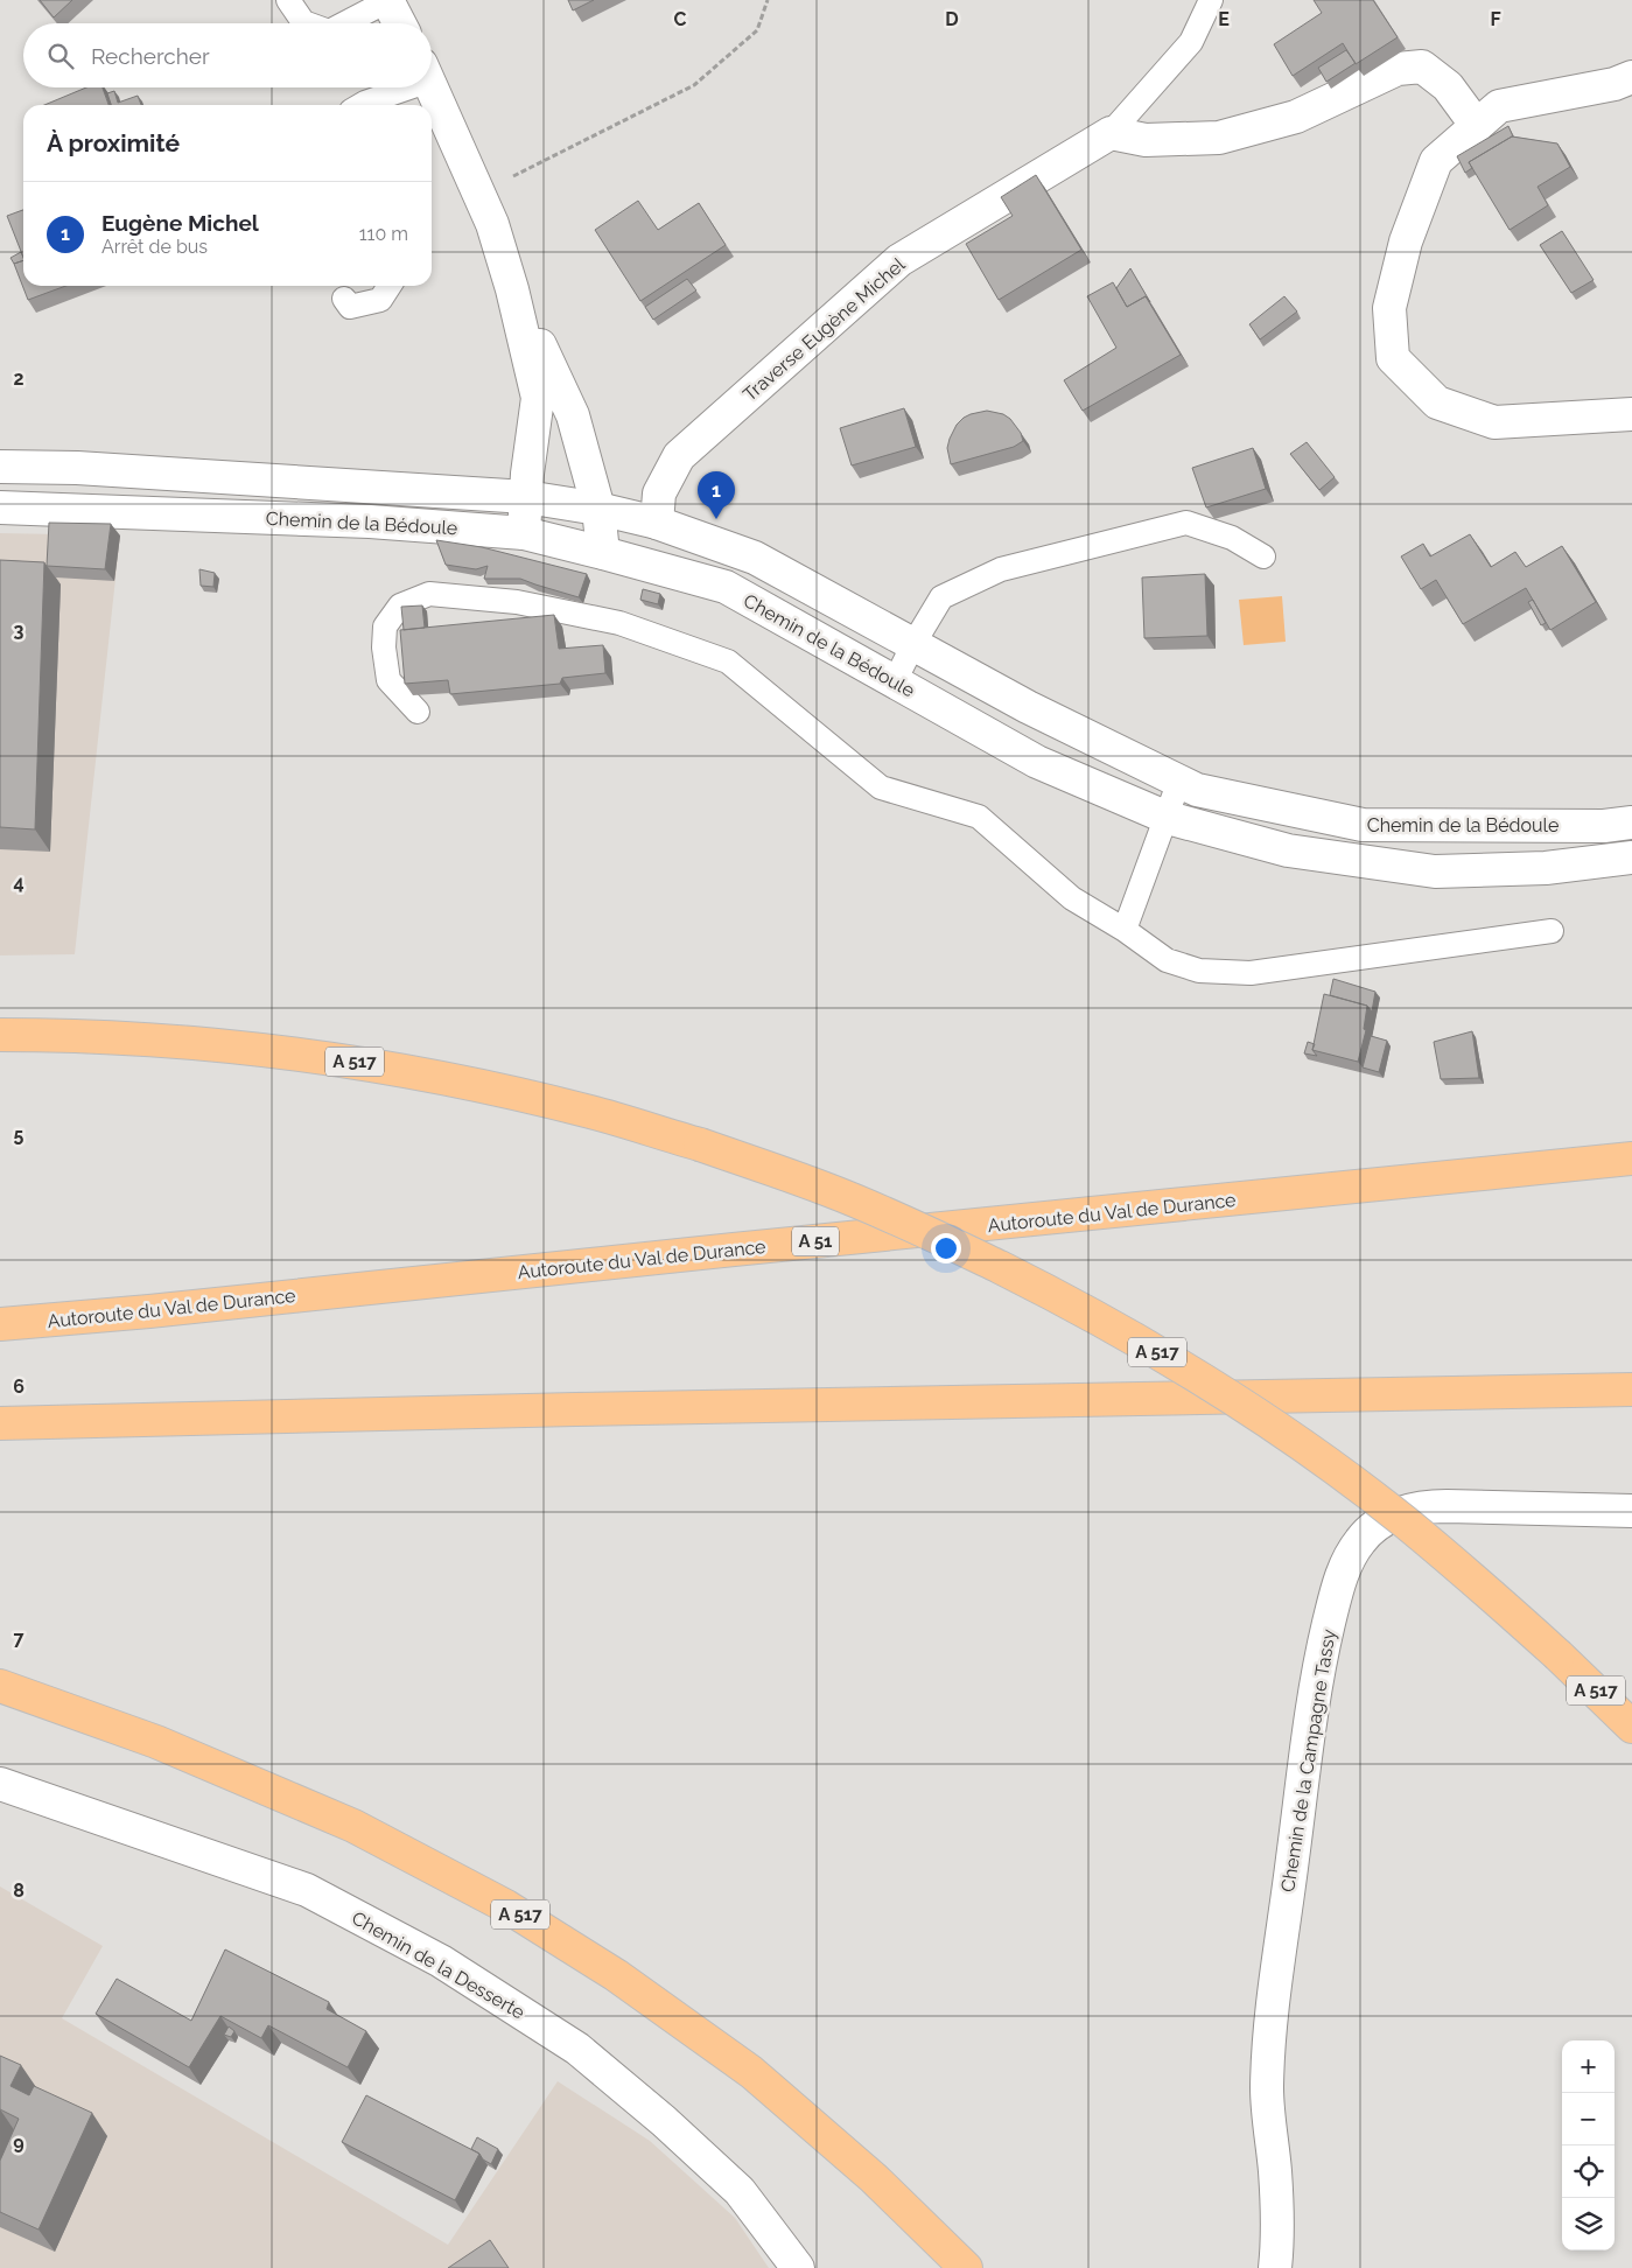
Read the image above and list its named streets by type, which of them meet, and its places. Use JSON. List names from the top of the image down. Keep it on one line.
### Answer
{"streets":{"highway":["A 517","Autoroute du Val de Durance","A 51"],"street":["Traverse Eugène Michel","Chemin de la Bédoule","Chemin de la Campagne Tassy","Chemin de la Desserte"]},"crossings":[["Traverse Eugène Michel","Chemin de la Bédoule"]],"page":{"search":"Rechercher","heading":"À proximité","list":[{"mark":"1","name":"Eugène Michel","note":"Arrêt de bus","value":"110 m"}],"pins":"1","map_buttons":["+","−"]},"grid":{"columns":["C","D","E","F"],"rows":["2","3","4","5","6","7","8","9"]}}
